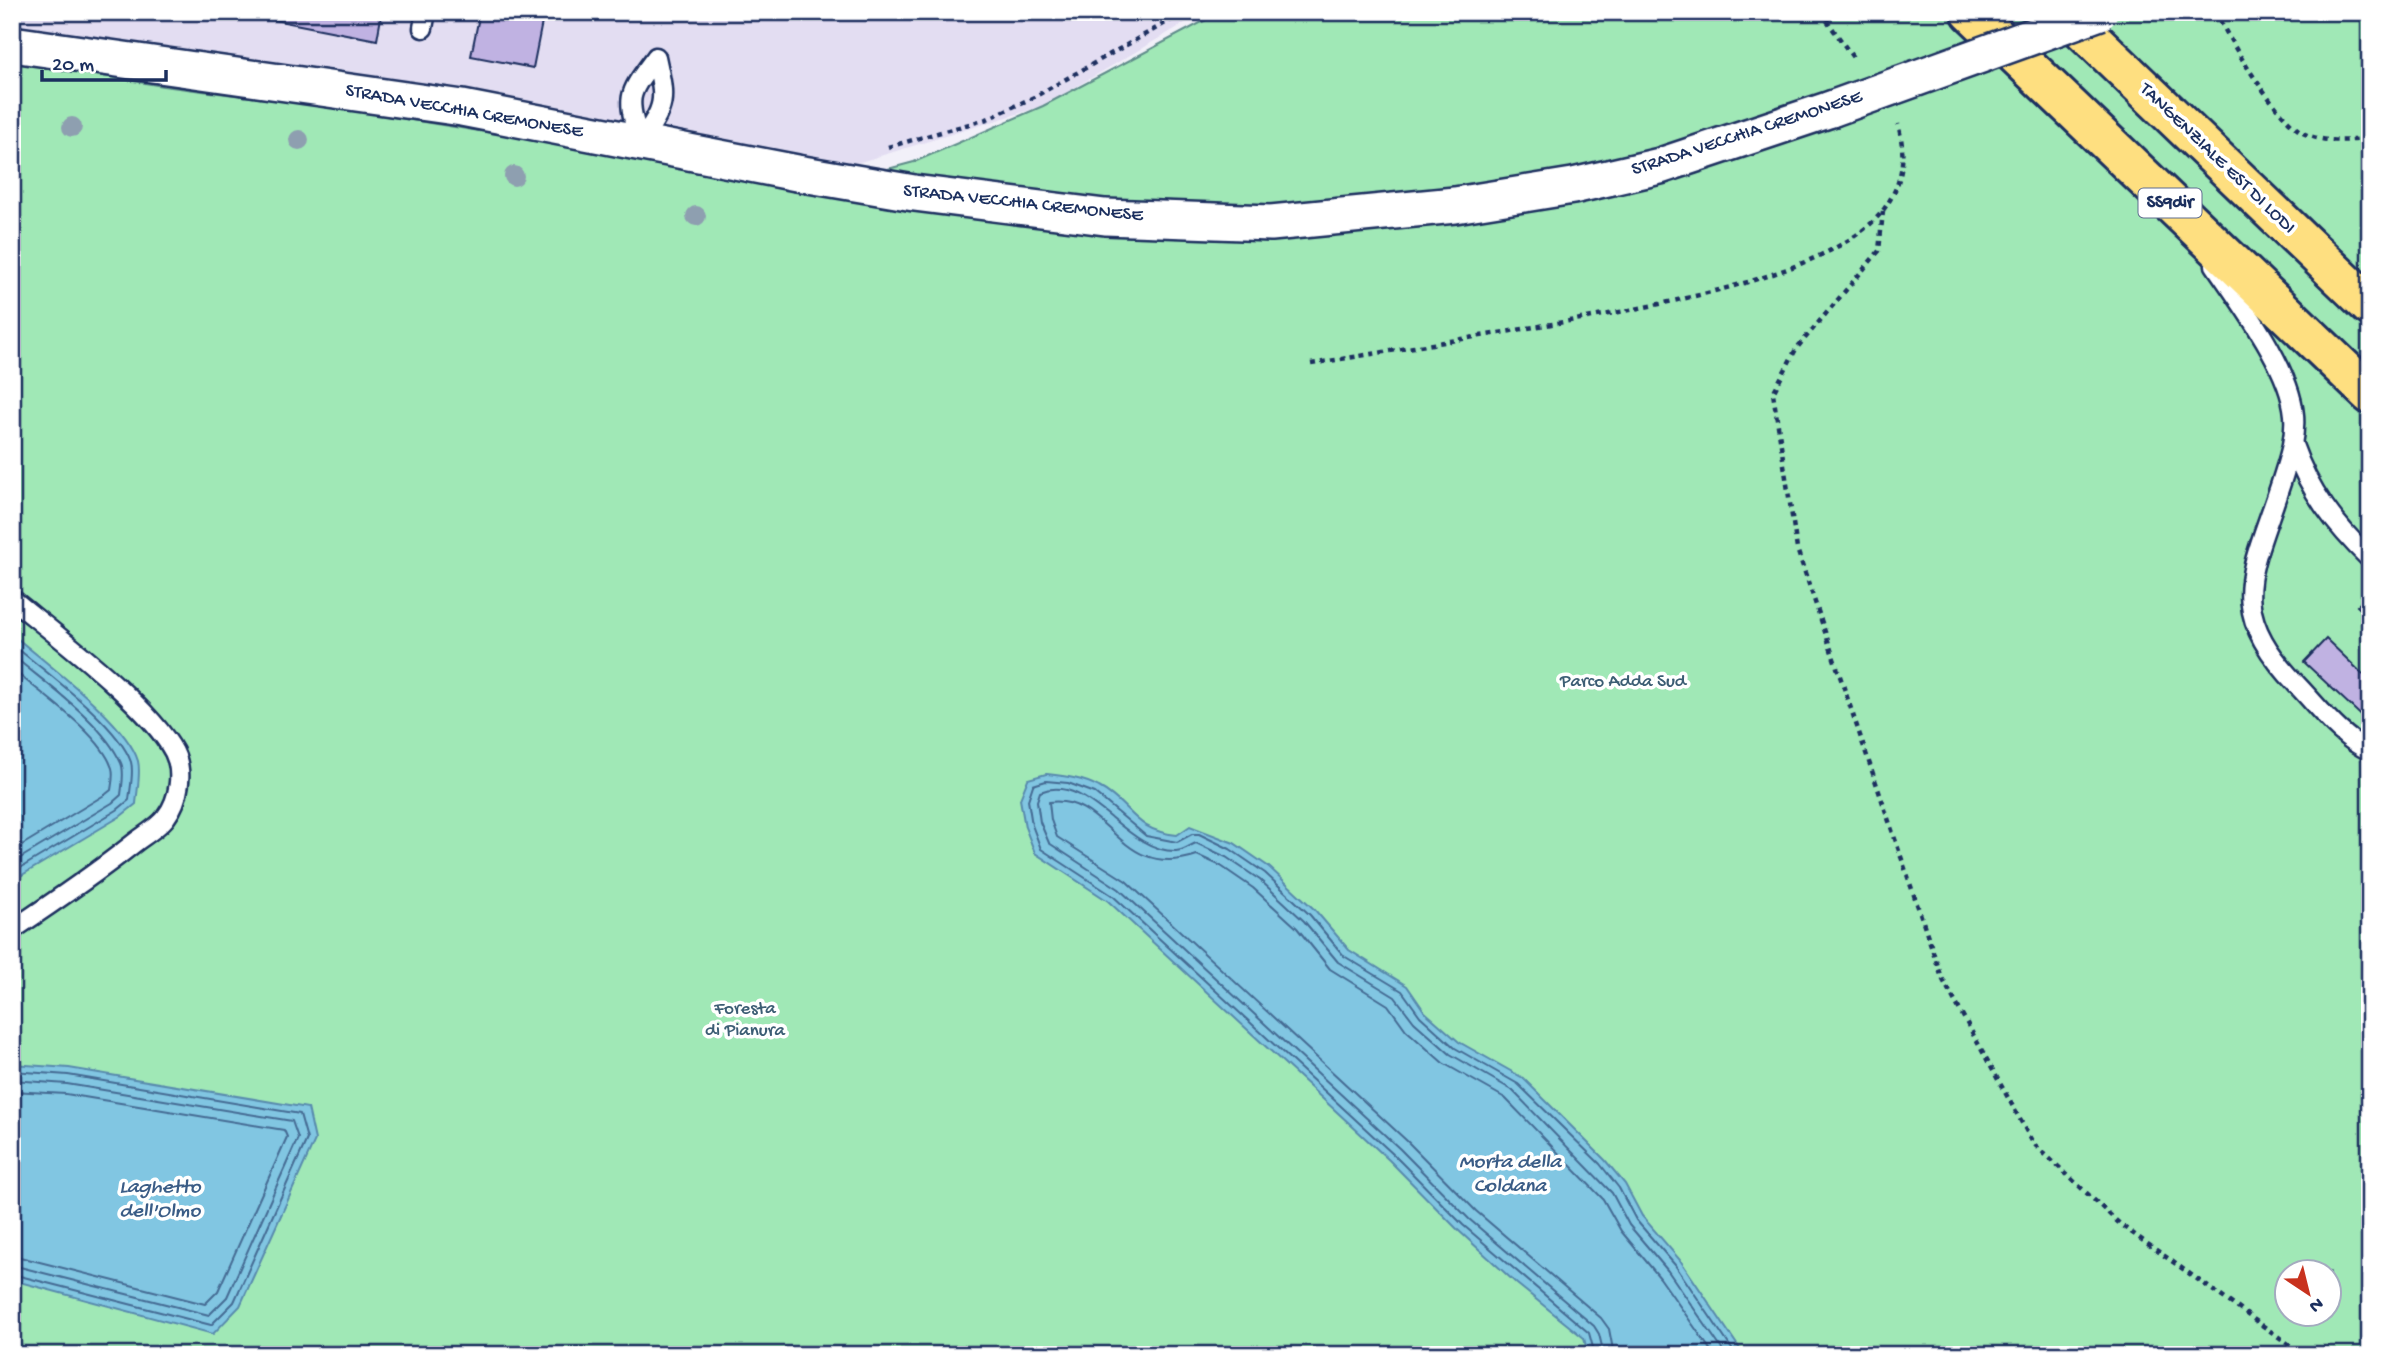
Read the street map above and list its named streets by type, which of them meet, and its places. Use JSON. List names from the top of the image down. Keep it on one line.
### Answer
{"streets":{"highway":["TANGENZIALE EST DI LODI","SS9dir"],"street":["STRADA VECCHIA CREMONESE"]},"water":["Morta della Coldana","Laghetto dell'Olmo"],"parks":["Parco Adda Sud","Foresta di Pianura"],"scale_bar":"20 m","north":"bottom right"}
